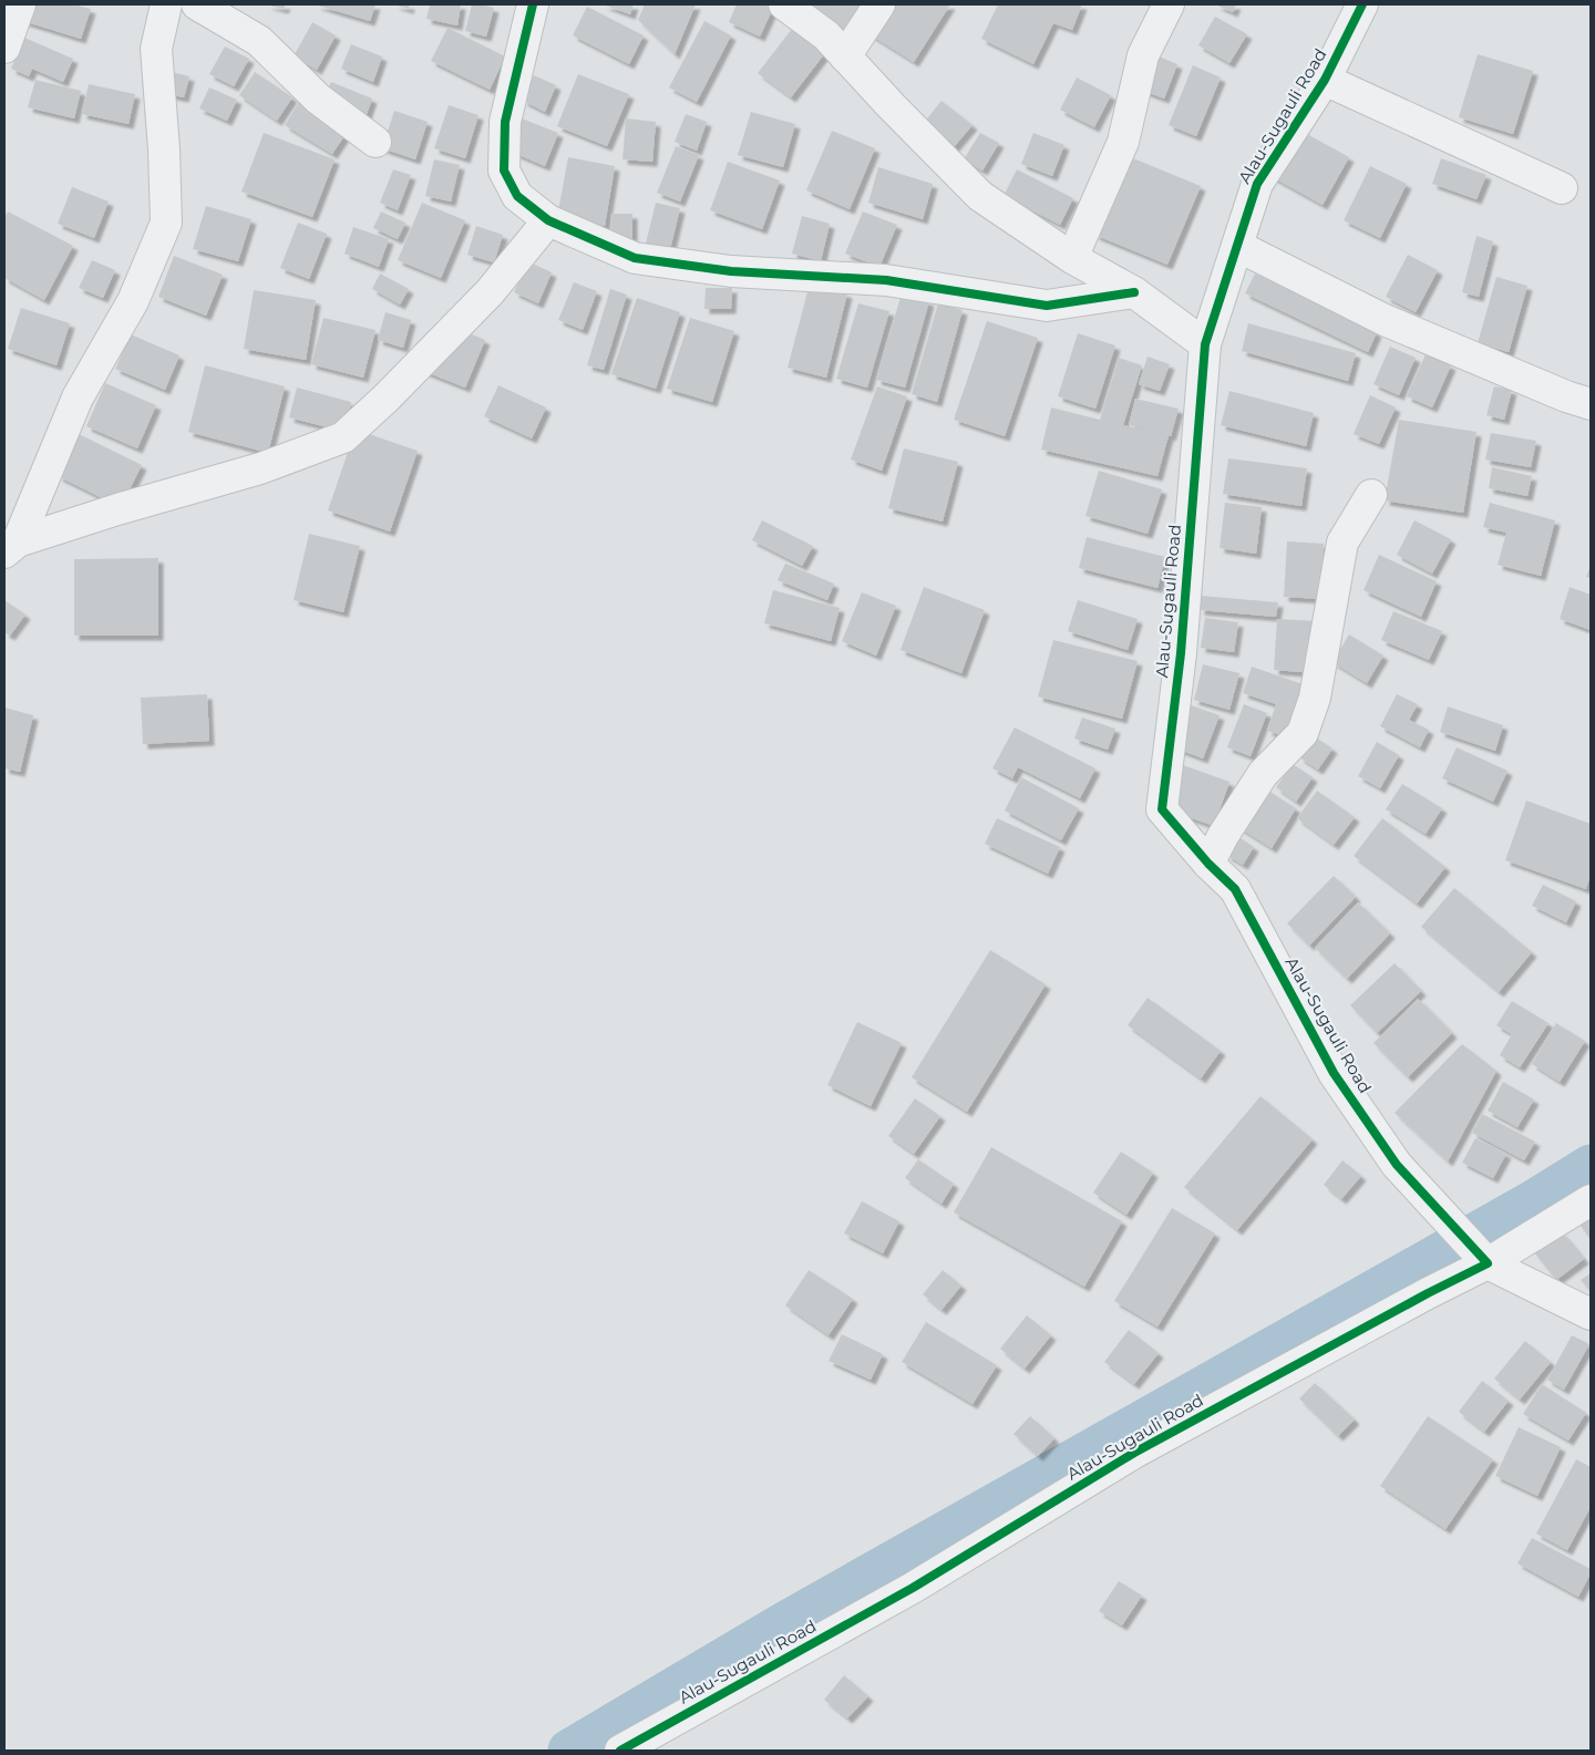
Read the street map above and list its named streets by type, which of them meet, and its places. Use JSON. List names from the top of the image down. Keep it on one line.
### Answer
{"streets":{"street":["Alau-Sugauli Road"]}}
